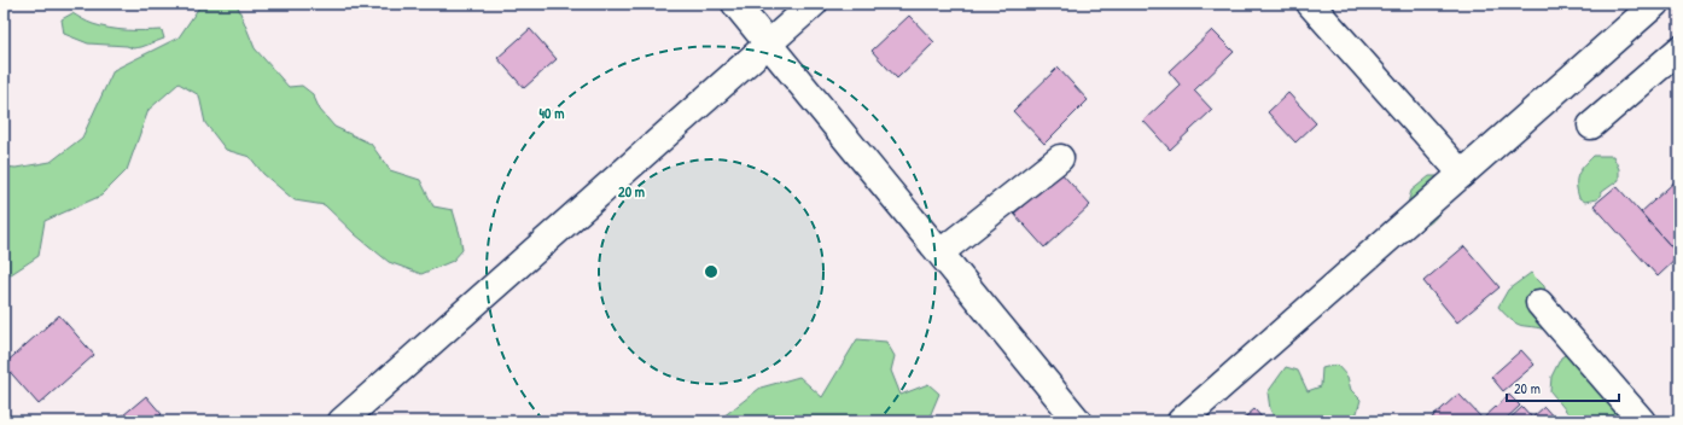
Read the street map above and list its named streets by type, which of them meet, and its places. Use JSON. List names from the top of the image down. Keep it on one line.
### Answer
{"scale_bar":"20 m","rings":["40 m","20 m"]}
